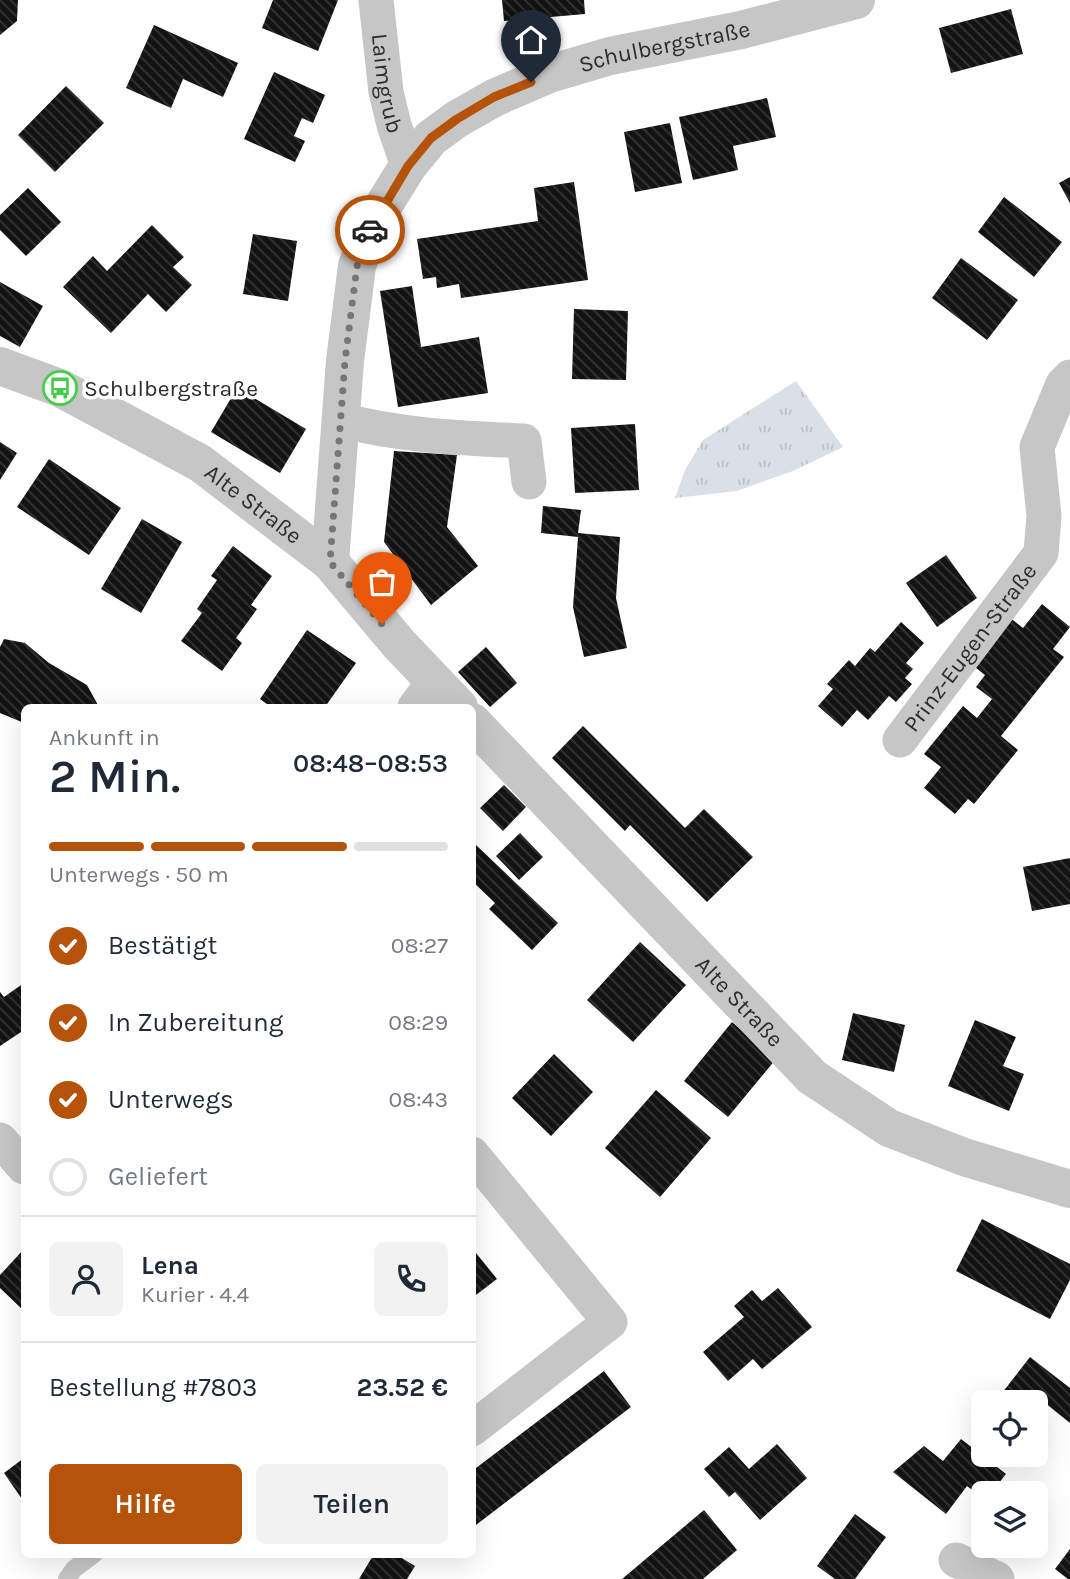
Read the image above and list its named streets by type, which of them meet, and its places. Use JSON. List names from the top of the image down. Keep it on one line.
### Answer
{"streets":{"street":["Schulbergstraße","Laimgrub","Alte Straße","Prinz-Eugen-Straße"]},"crossings":[["Schulbergstraße","Laimgrub"],["Schulbergstraße","Alte Straße"]],"places":{"bus stop":["Schulbergstraße"]},"page":{"heading":["2 Min.","Ankunft in","08:48–08:53"],"panel":["Lena","Kurier · 4.4","Bestellung #7803","23.52 €"],"bar":"Unterwegs · 50 m","list":[["Bestätigt","08:27"],["In Zubereitung","08:29"],["Unterwegs","08:43"],"Geliefert"],"buttons":["Hilfe","Teilen"]}}
